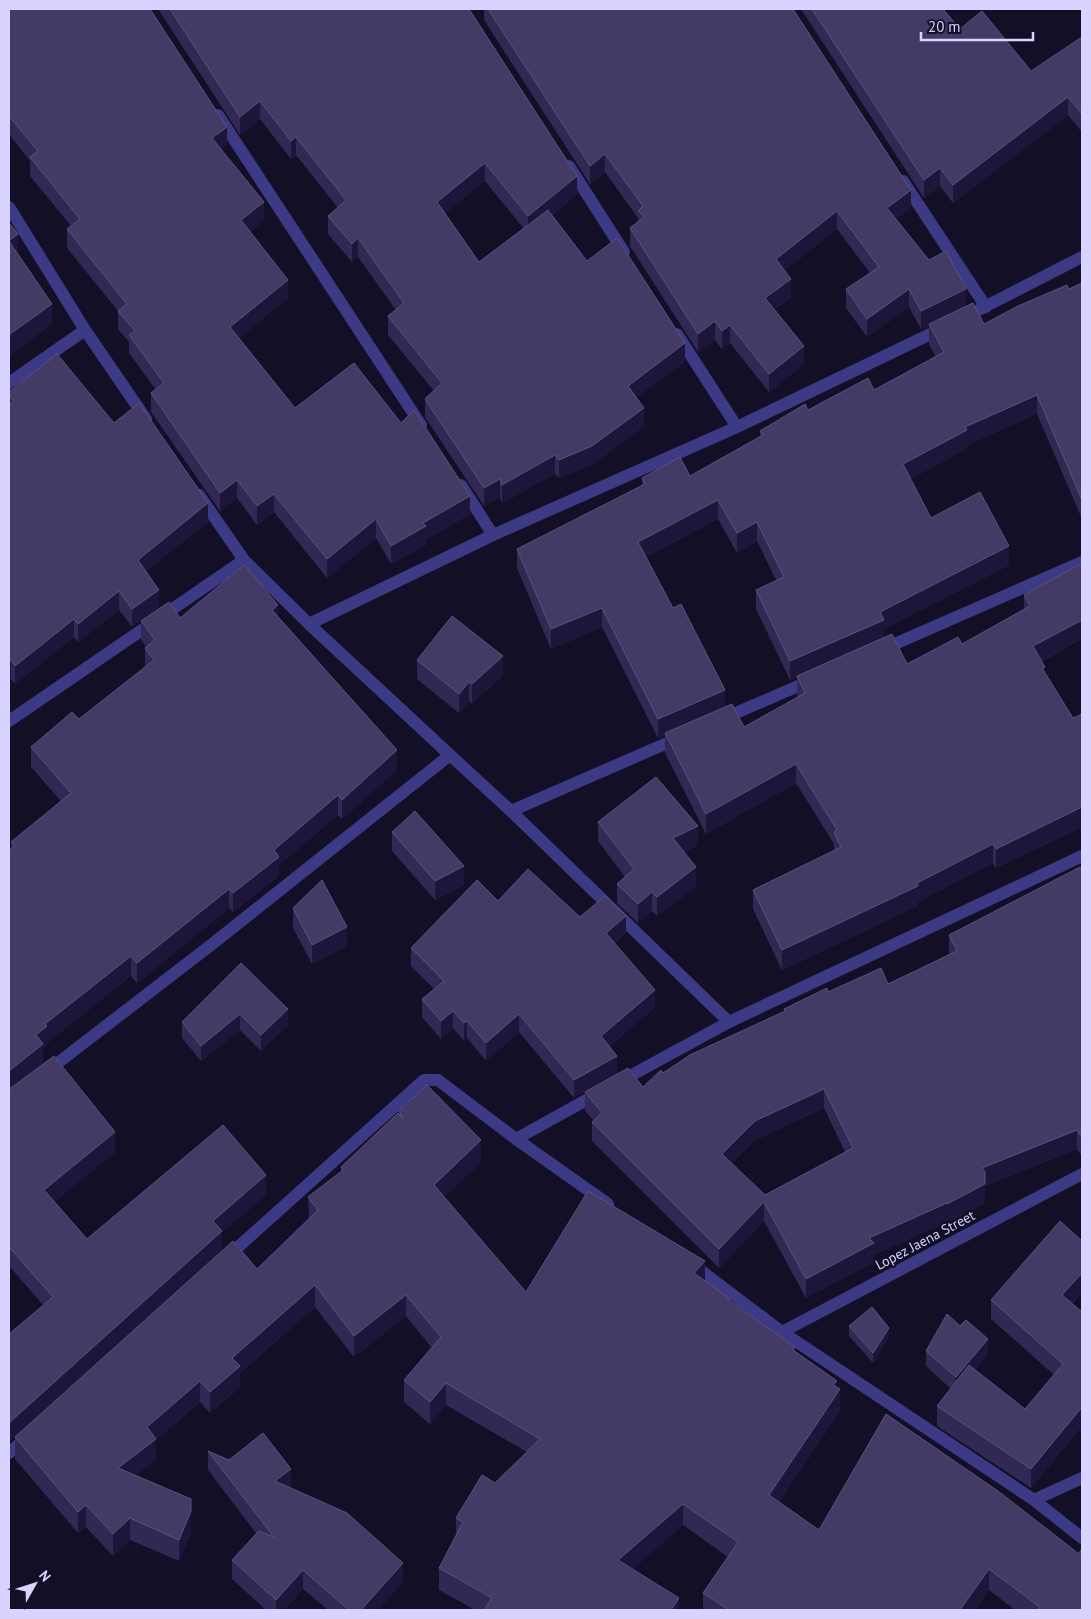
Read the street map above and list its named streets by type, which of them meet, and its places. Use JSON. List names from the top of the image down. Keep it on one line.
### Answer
{"streets":{"street":["Lopez Jaena Street"]},"scale_bar":"20 m","north":"top right"}
